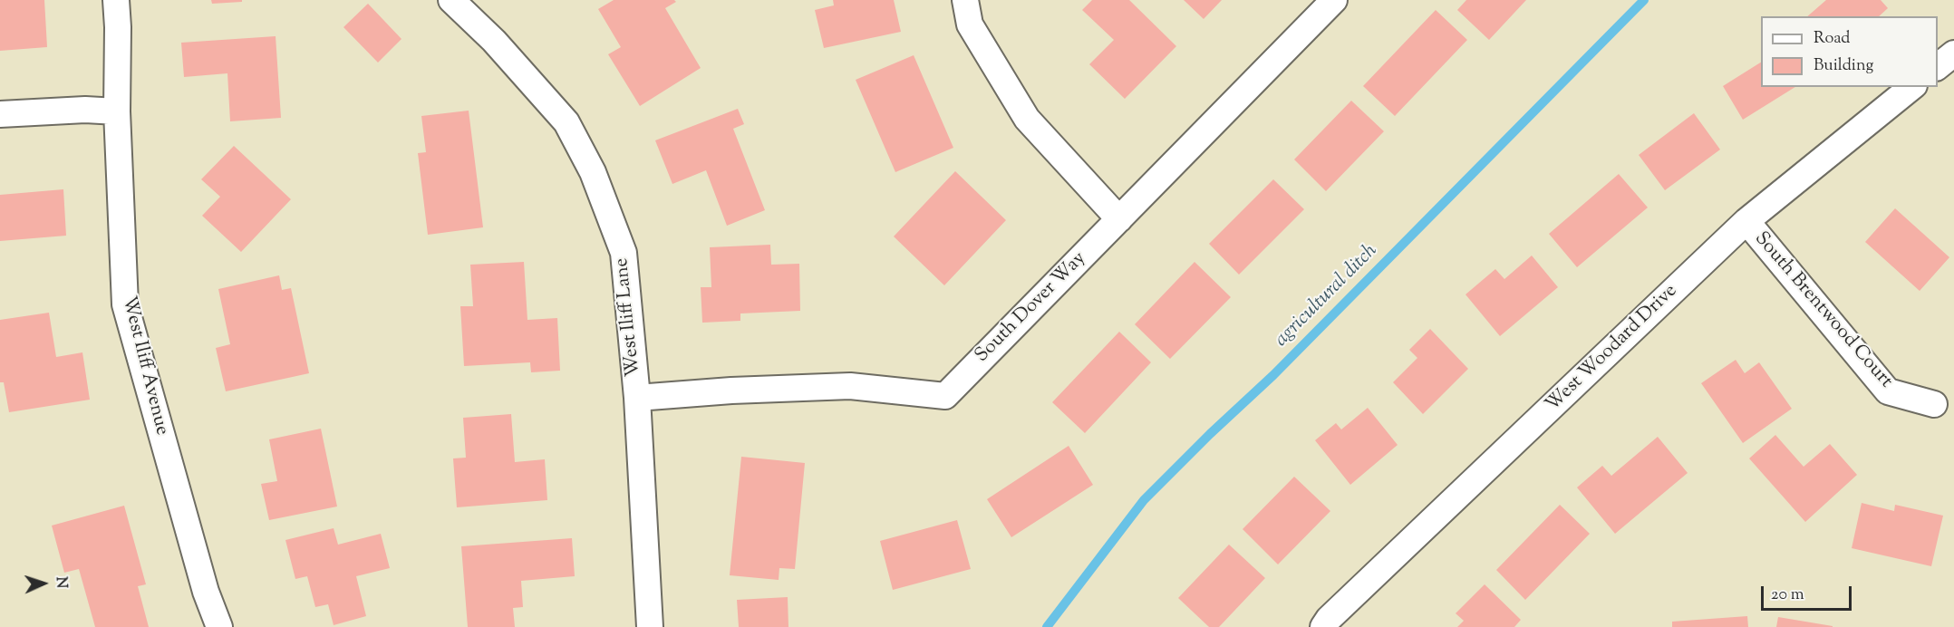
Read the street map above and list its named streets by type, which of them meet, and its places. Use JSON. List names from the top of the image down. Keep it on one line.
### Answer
{"streets":{"street":["South Dover Way","South Brentwood Court","West Iliff Lane","West Woodard Drive","West Iliff Avenue"]},"crossings":[["South Dover Way","West Iliff Lane"],["South Brentwood Court","West Woodard Drive"]],"water":["agricultural ditch"],"legend":["Road","Building"],"scale_bar":"20 m","north":"right"}
